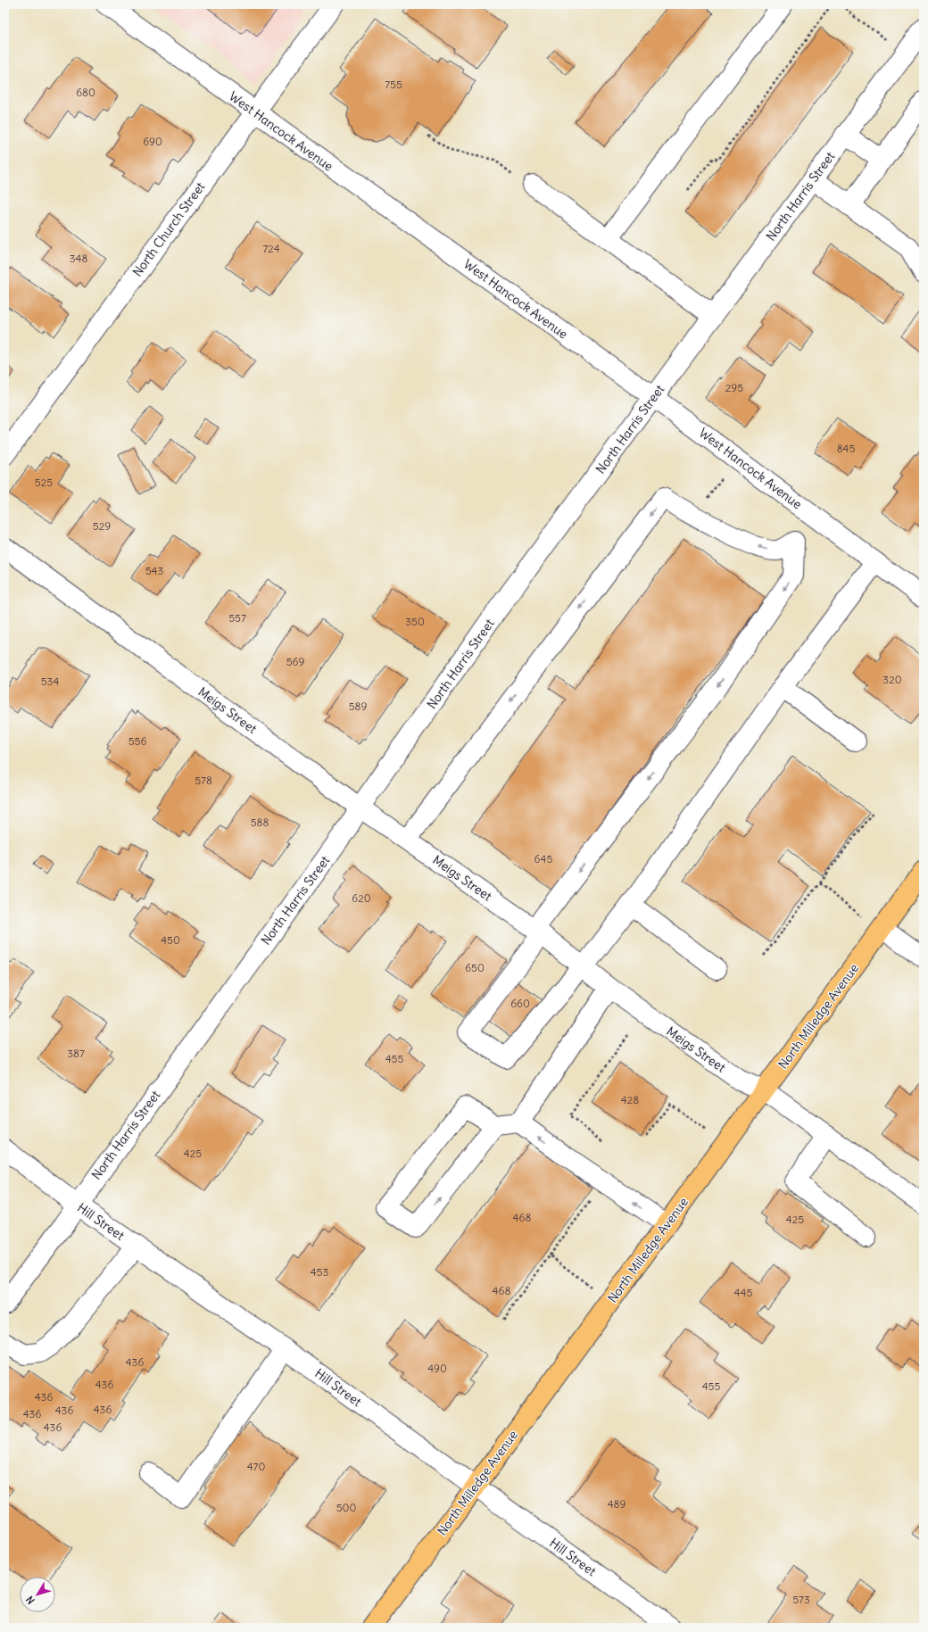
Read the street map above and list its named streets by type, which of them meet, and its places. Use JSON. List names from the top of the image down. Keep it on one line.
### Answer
{"streets":{"main road":["North Milledge Avenue"],"street":["West Hancock Avenue","North Harris Street","North Church Street","Meigs Street","Hill Street"]},"crossings":[["West Hancock Avenue","North Harris Street"],["West Hancock Avenue","North Church Street"],["North Harris Street","Meigs Street"],["North Harris Street","Hill Street"],["Meigs Street","North Milledge Avenue"],["North Milledge Avenue","Hill Street"]],"house_numbers":["755","680","690","724","348","295","845","525","529","543","557","350","569","320","534","589","556","578","588","645","620","450","650","660","387","455","428","425","468","425","453","468","445","436","490","436","455","436","436","436","436","436","470","489","500","573"],"north":"bottom left"}
